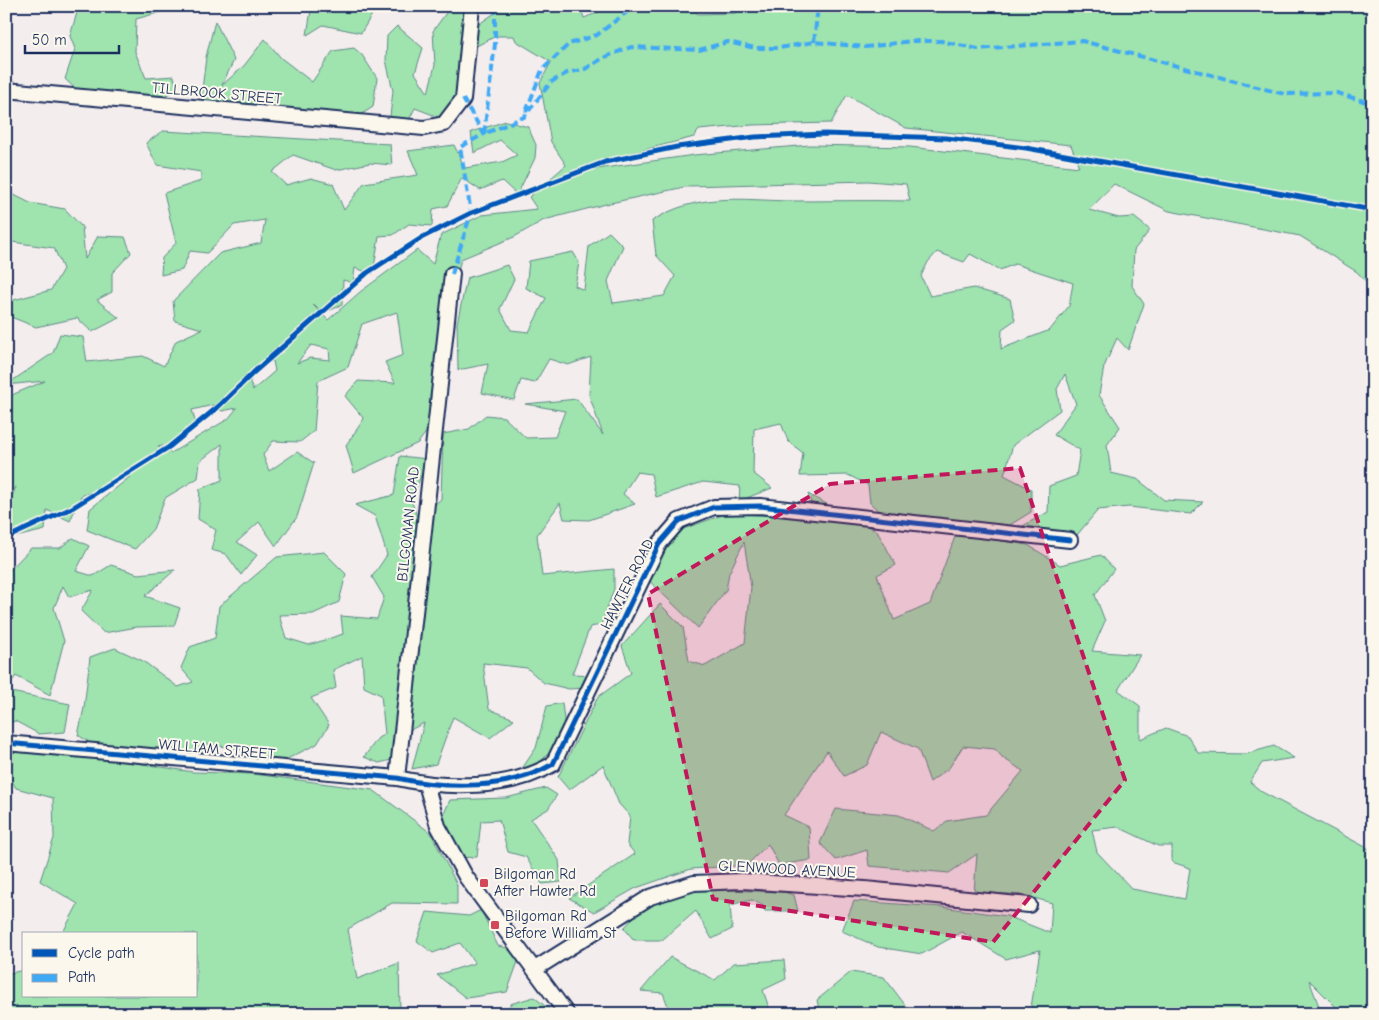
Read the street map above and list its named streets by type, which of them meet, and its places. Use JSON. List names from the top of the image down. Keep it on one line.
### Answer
{"streets":{"street":["TILLBROOK STREET","BILGOMAN ROAD","HAWTER ROAD","WILLIAM STREET","GLENWOOD AVENUE"]},"crossings":[["BILGOMAN ROAD","WILLIAM STREET"],["HAWTER ROAD","WILLIAM STREET"]],"places":{"transit":["Bilgoman Rd After Hawter Rd","Bilgoman Rd Before William St"]},"legend":["Cycle path","Path"],"scale_bar":"50 m"}
